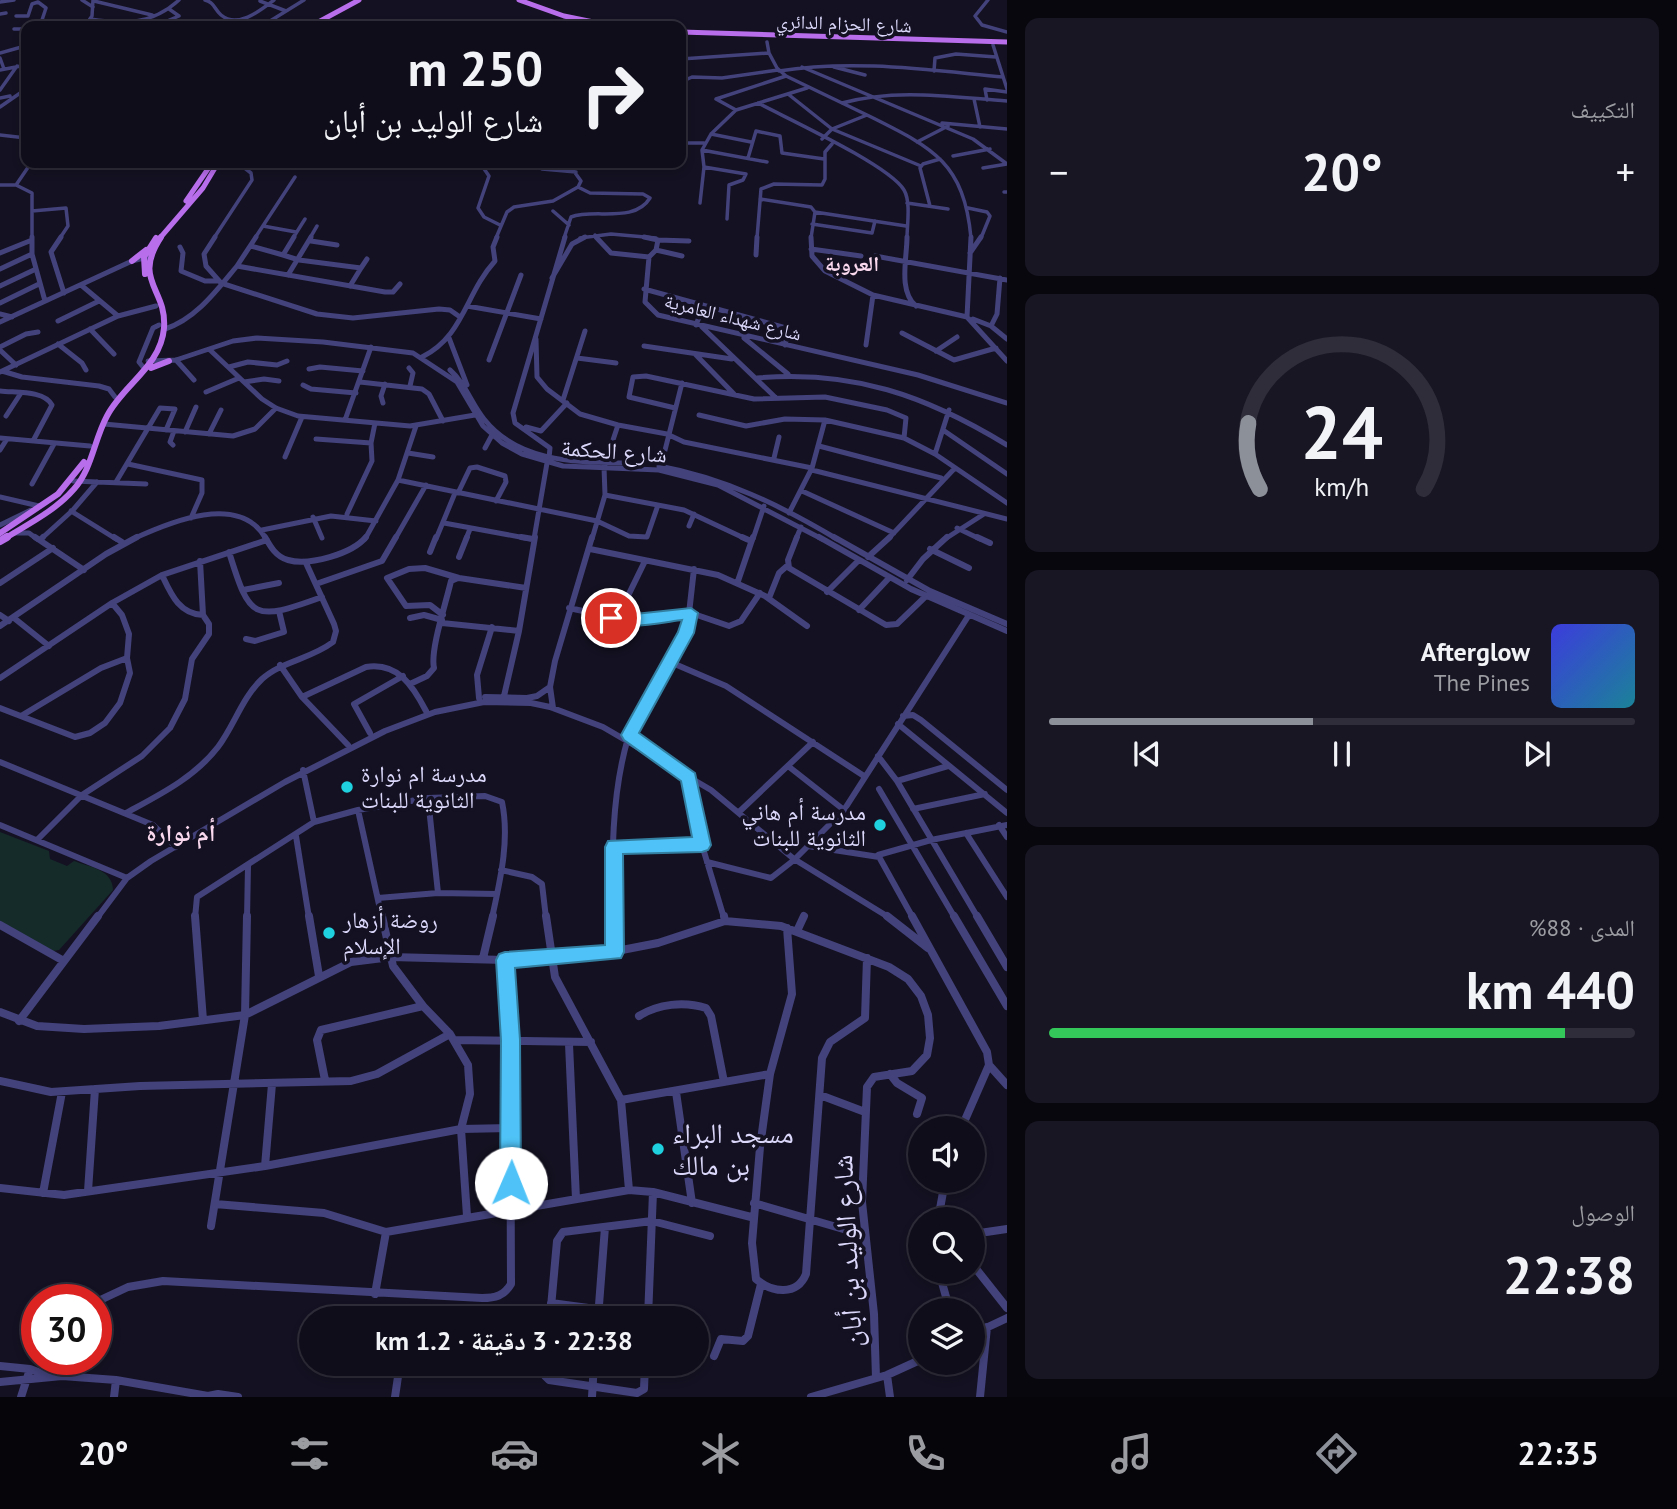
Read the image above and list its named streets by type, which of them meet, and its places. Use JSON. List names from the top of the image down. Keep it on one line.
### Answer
{"streets":{"main road":["شارع الحزام الدائري"],"street":["شارع شهداء العامرية","شارع الحكمة","شارع الوليد بن أبان"]},"districts":["العروبة","أم نوارة"],"places":["مدرسة ام نوارة الثانوية للبنات","مدرسة أم هاني الثانوية للبنات","روضة أزهار الإسلام","مسجد البراء بن مالك"],"page":{"tile":["التكييف",["المدى · 88%","440 km"],["الوصول","22:38"]],"turn":["250 m","شارع الوليد بن أبان"],"heat":["−","20°","+"],"song":["Afterglow","The Pines"],"limit":"30","trip":"22:38 · 3 دقيقة · 1.2 km","tabs":["22:35","20°"],"gauge":["24","km/h"]}}
